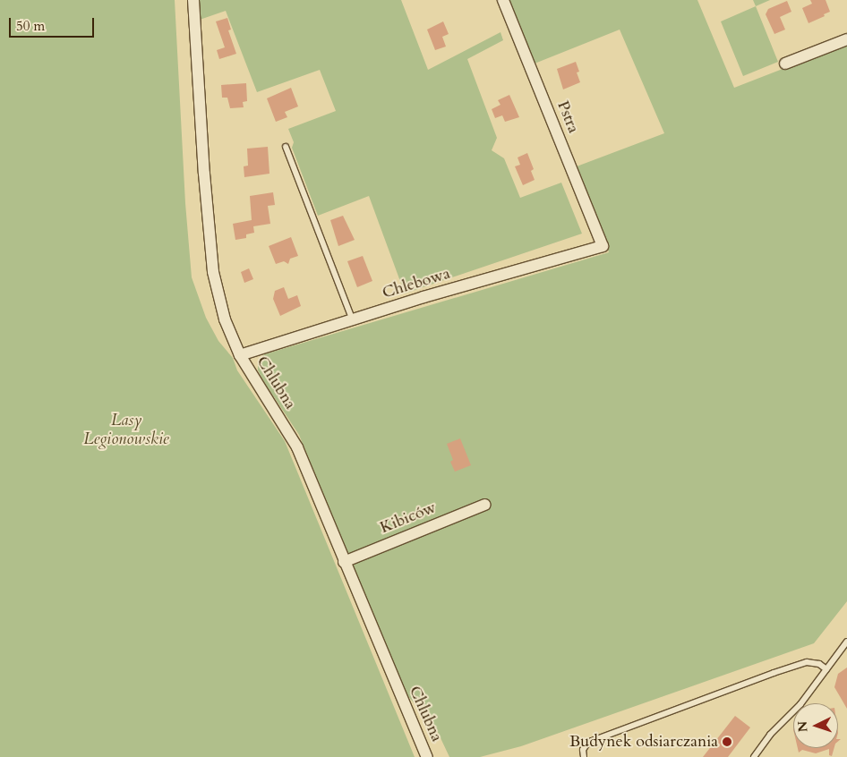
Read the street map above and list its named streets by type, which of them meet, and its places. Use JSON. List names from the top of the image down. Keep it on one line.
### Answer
{"streets":{"street":["Pstra","Chlebowa","Chlubna","Kibiców"]},"crossings":[["Pstra","Chlebowa"],["Chlebowa","Chlubna"],["Chlubna","Kibiców"]],"parks":["Lasy Legionowskie"],"places":["Budynek odsiarczania"],"scale_bar":"50 m","north":"left"}
